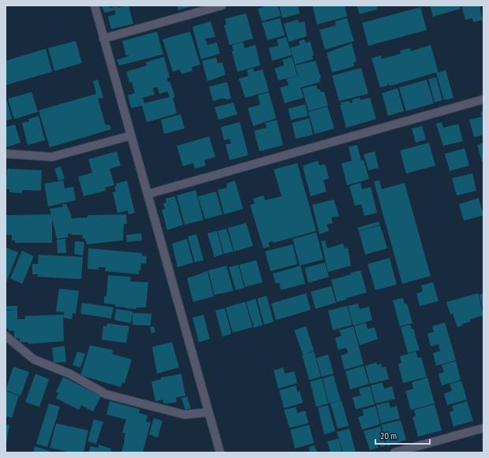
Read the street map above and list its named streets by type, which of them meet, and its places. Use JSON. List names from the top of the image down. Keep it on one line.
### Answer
{"scale_bar":"20 m"}
